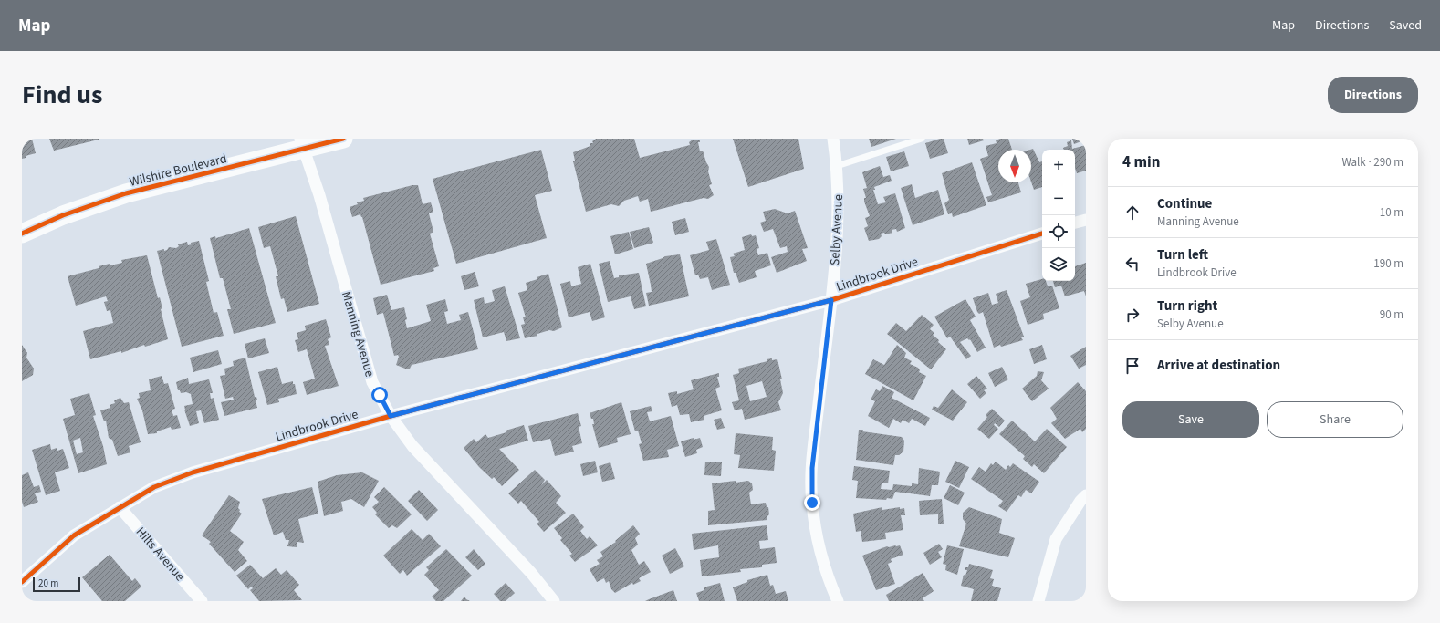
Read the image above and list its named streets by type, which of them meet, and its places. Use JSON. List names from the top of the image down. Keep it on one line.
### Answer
{"streets":{"main road":["Wilshire Boulevard"],"street":["Selby Avenue","Lindbrook Drive","Manning Avenue","Hilts Avenue"]},"crossings":[["Wilshire Boulevard","Manning Avenue"],["Selby Avenue","Lindbrook Drive"],["Lindbrook Drive","Manning Avenue"],["Lindbrook Drive","Hilts Avenue"]],"scale_bar":"20 m","north":"bottom","page":{"header":"Map","nav":["Map","Directions","Saved"],"title":"Find us","buttons":["Directions",["Save","Share"]],"heading":["4 min","Walk · 290 m"],"map_buttons":["+","−"],"list":[["Continue","Manning Avenue","10 m"],["Turn left","Lindbrook Drive","190 m"],["Turn right","Selby Avenue","90 m"],"Arrive at destination"],"scale":"20 m"}}
